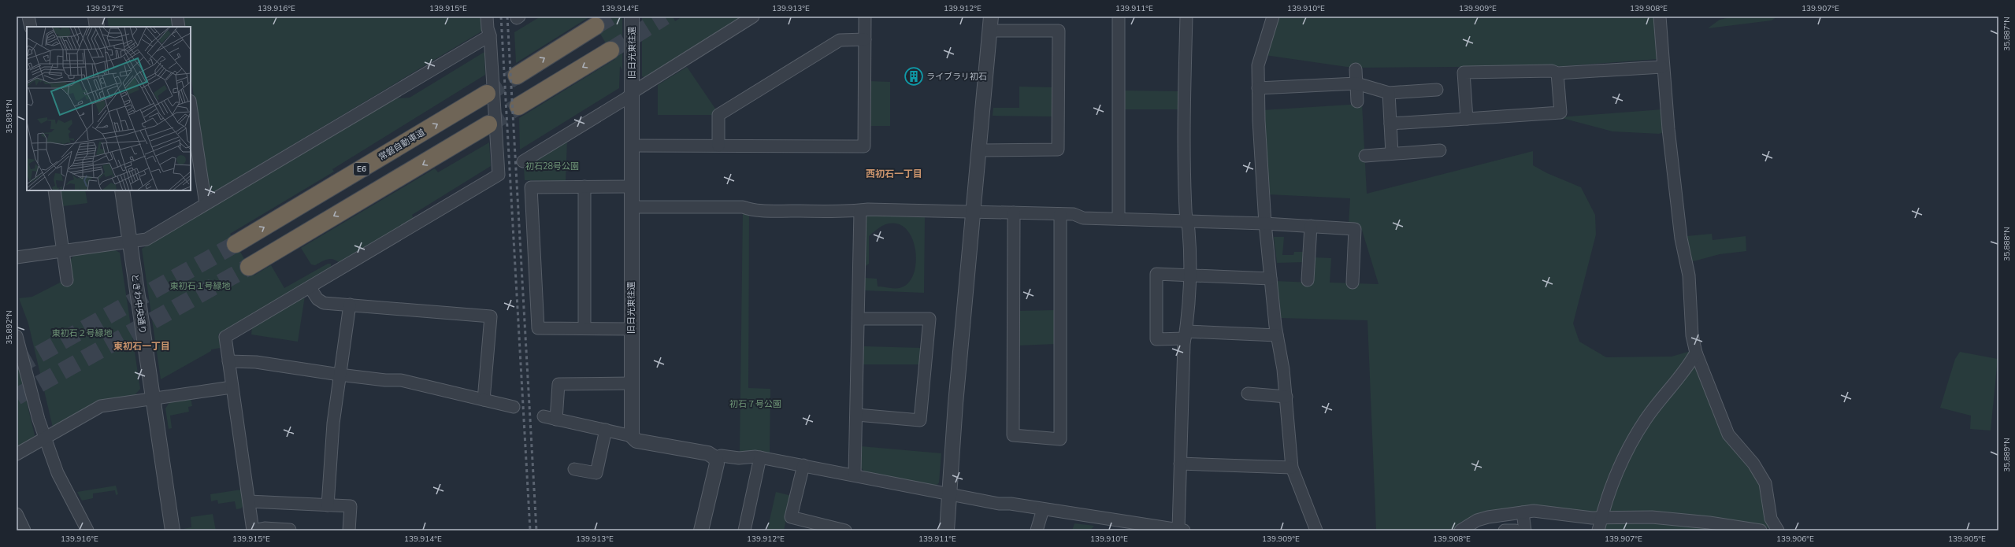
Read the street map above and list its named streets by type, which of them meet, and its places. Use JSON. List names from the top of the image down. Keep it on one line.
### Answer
{"streets":{"highway":["常磐自動車道","E6"],"street":["旧日光東往還","ときわ中央通り"]},"districts":["西初石一丁目","東初石一丁目"],"parks":["初石28号公園","東初石１号緑地","東初石２号緑地","初石７号公園"],"places":{"building":["ライブラリ初石"]},"coordinates":["139.917°E","139.916°E","139.915°E","139.914°E","139.913°E","139.912°E","139.911°E","139.910°E","139.909°E","139.908°E","139.907°E","35.887°N","35.891°N","35.888°N","35.892°N","35.889°N","139.906°E","139.905°E"]}
